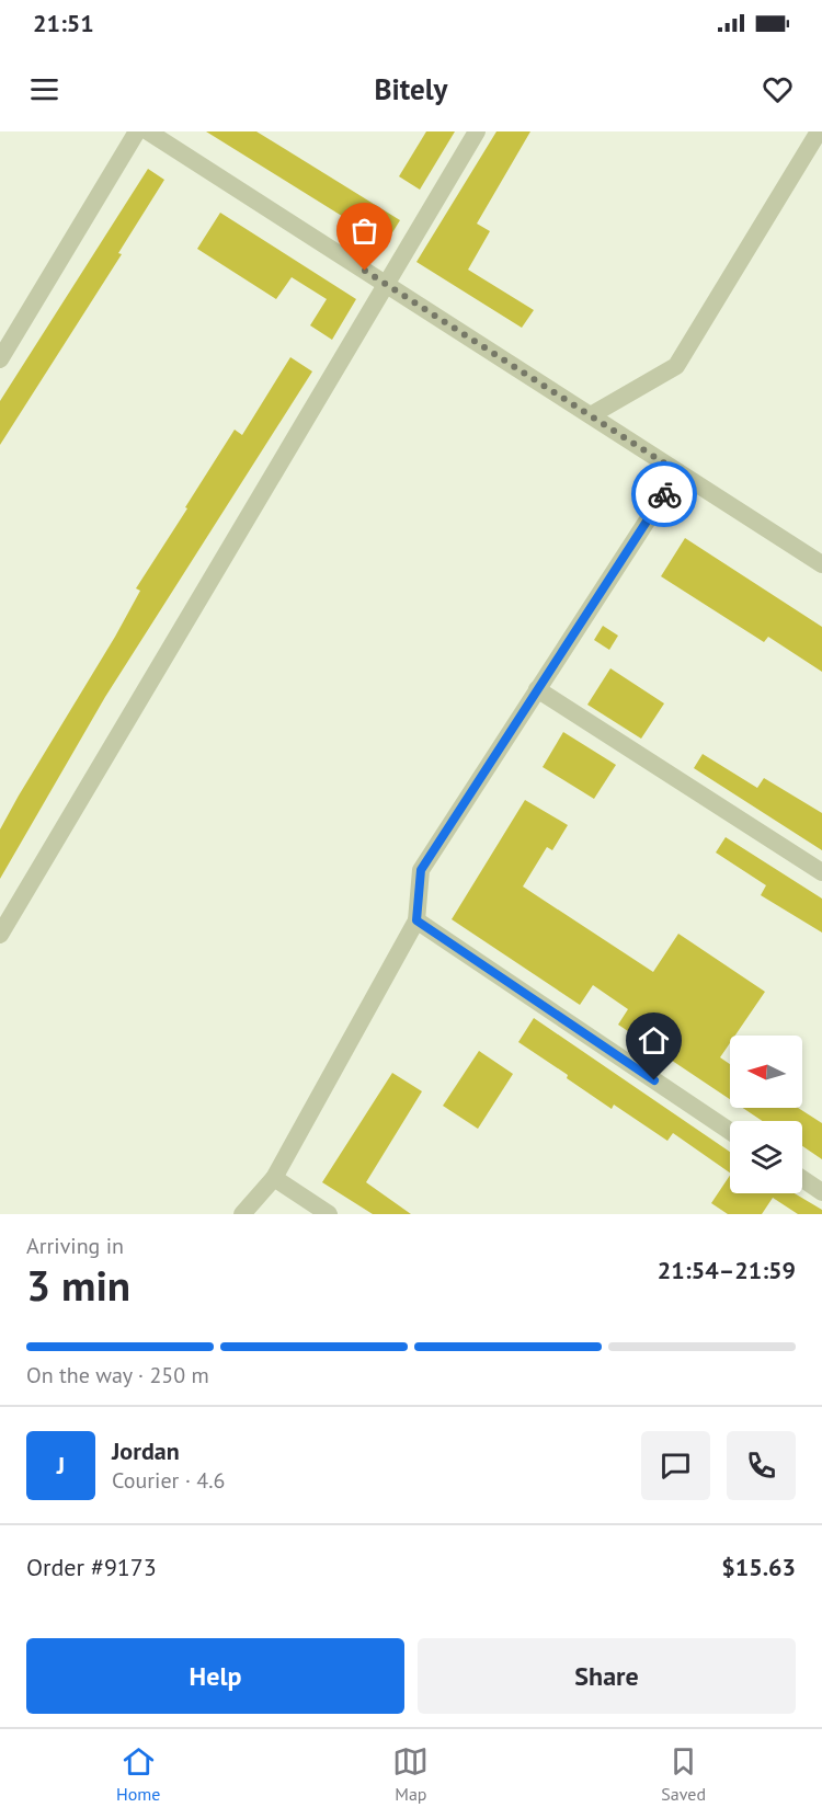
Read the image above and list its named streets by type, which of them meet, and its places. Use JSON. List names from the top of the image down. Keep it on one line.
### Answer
{"north":"left","page":{"status":"21:51","header":"Bitely","heading":["3 min","Arriving in","21:54–21:59"],"panel":["Jordan","Courier · 4.6","Order #9173","$15.63"],"bar":"On the way · 250 m","round":"J","buttons":["Help","Share"],"tabs":["Home","Map","Saved"]}}
